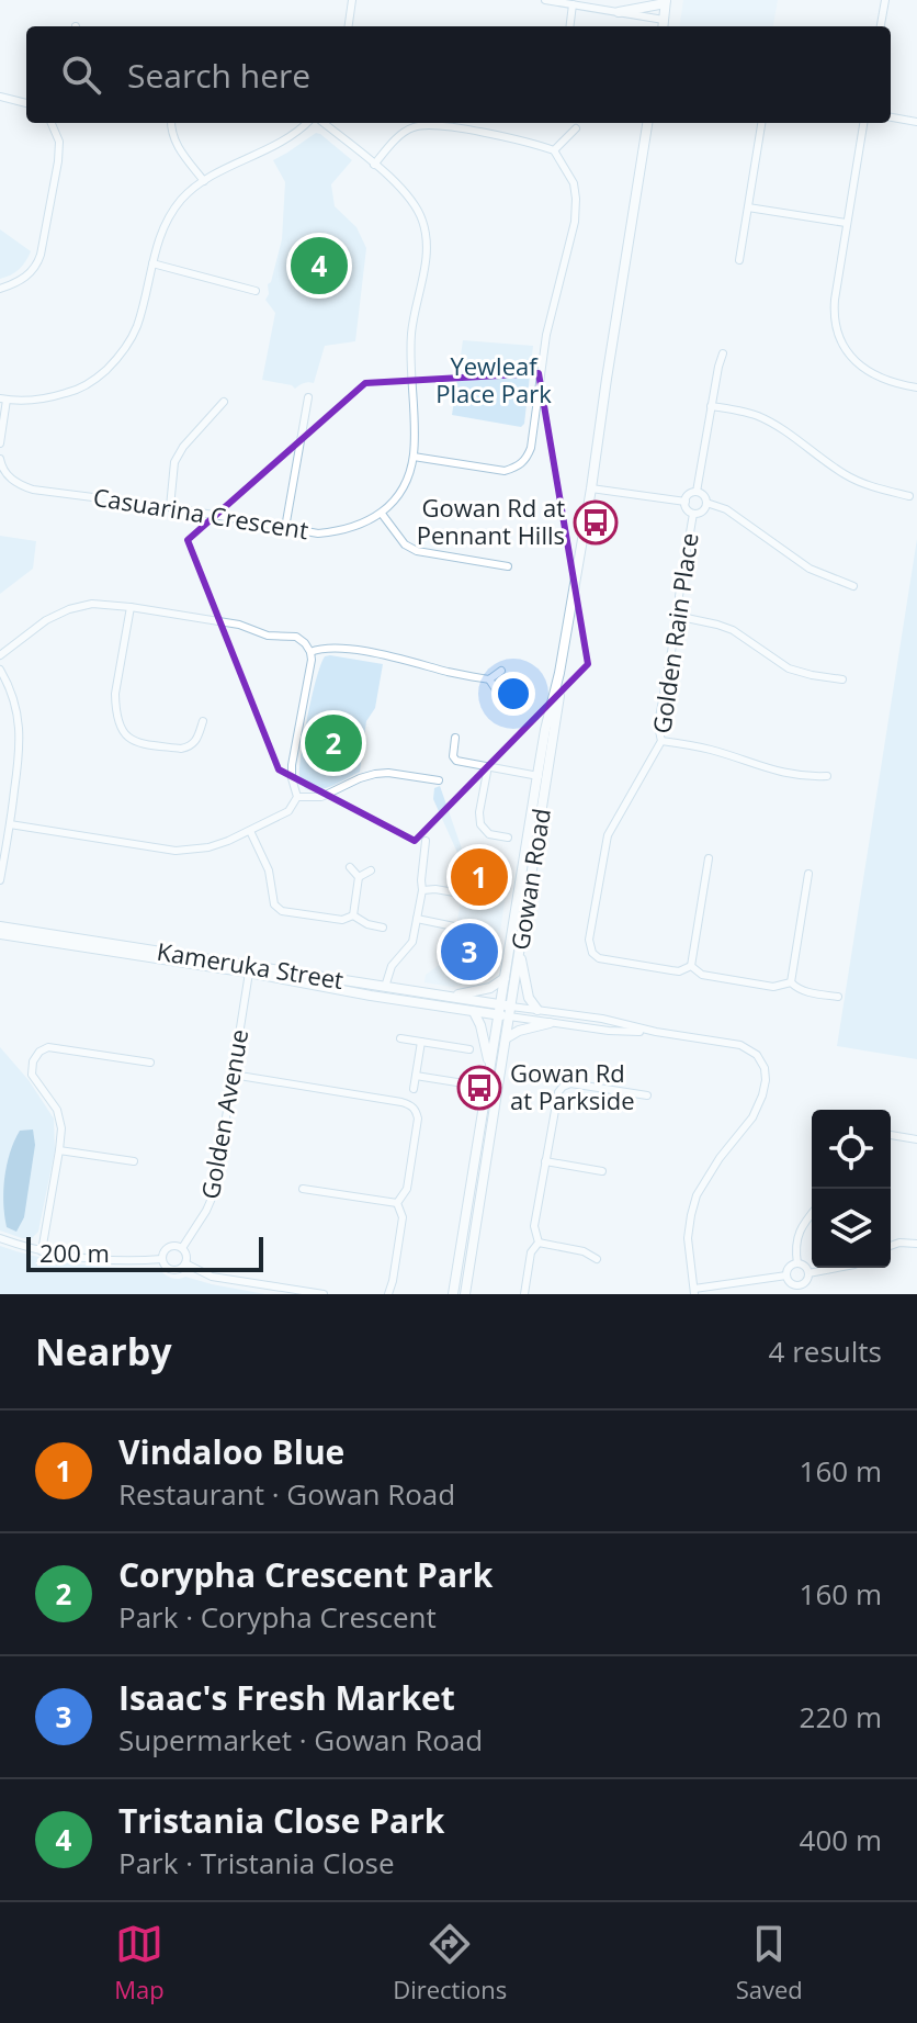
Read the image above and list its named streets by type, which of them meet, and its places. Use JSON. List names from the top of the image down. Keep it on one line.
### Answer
{"streets":{"main road":["Gowan Road","Kameruka Street"],"street":["Casuarina Crescent","Golden Rain Place","Golden Avenue"]},"crossings":[["Gowan Road","Kameruka Street"],["Kameruka Street","Golden Avenue"]],"parks":["Yewleaf Place Park"],"places":{"bus stop":["Gowan Rd at Pennant Hills","Gowan Rd at Parkside"]},"scale_bar":"200 m","page":{"search":"Search here","pins":["4","2","1","3"],"scale":"200 m","heading":["Nearby","4 results"],"list":[{"mark":"1","name":"Vindaloo Blue","note":"Restaurant · Gowan Road","value":"160 m"},{"mark":"2","name":"Corypha Crescent Park","note":"Park · Corypha Crescent","value":"160 m"},{"mark":"3","name":"Isaac's Fresh Market","note":"Supermarket · Gowan Road","value":"220 m"},{"mark":"4","name":"Tristania Close Park","note":"Park · Tristania Close","value":"400 m"}],"nav":["Map","Directions","Saved"]}}
